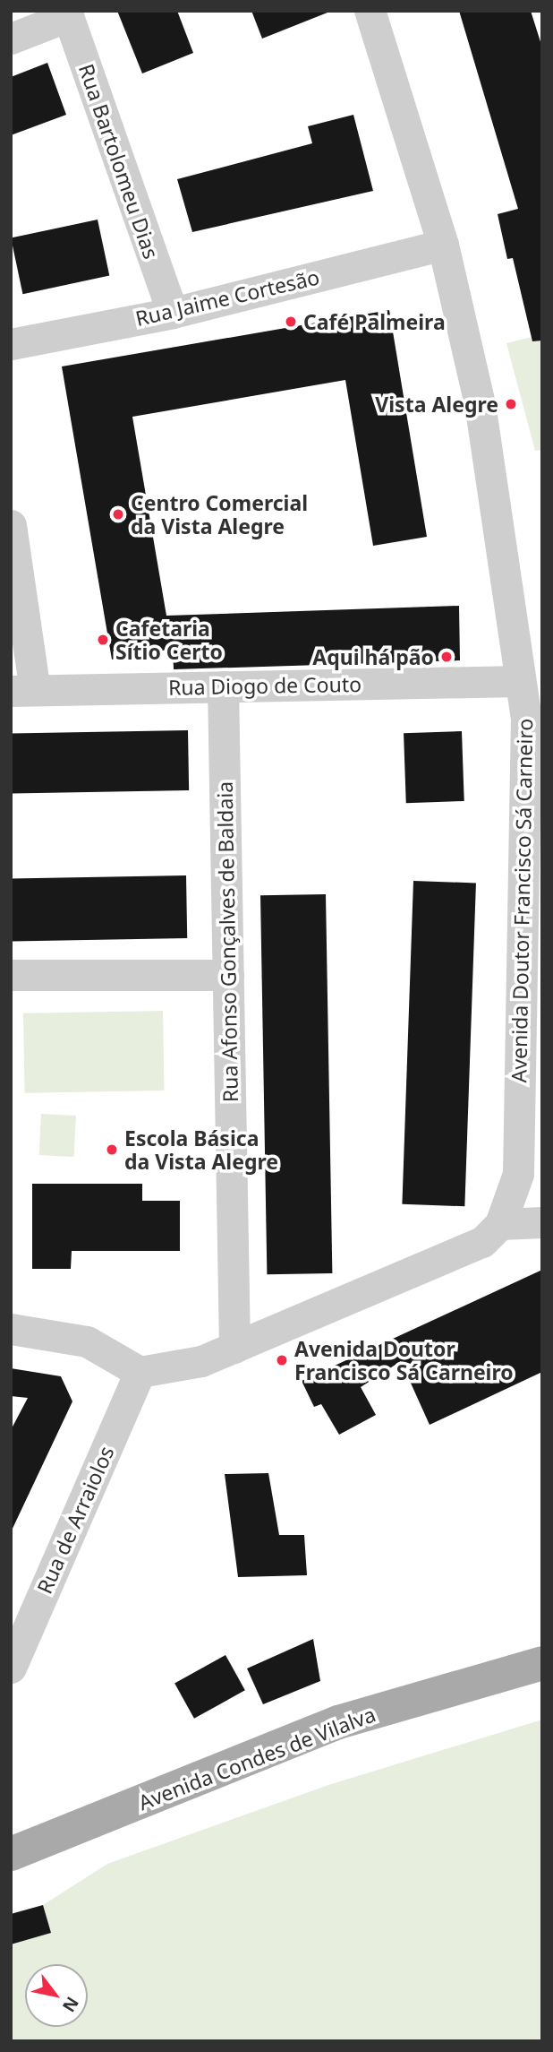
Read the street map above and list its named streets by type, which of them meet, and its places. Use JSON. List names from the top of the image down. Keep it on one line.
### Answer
{"streets":{"main road":["Avenida Condes de Vilalva"],"street":["Rua Bartolomeu Dias","Rua Jaime Cortesão","Rua Diogo de Couto","Avenida Doutor Francisco Sá Carneiro","Rua Afonso Gonçalves de Baldaia","Rua de Arraiolos"]},"crossings":[["Rua Bartolomeu Dias","Rua Jaime Cortesão"],["Rua Jaime Cortesão","Avenida Doutor Francisco Sá Carneiro"],["Rua Diogo de Couto","Avenida Doutor Francisco Sá Carneiro"],["Rua Diogo de Couto","Rua Afonso Gonçalves de Baldaia"]],"places":["Café Palmeira","Vista Alegre","Centro Comercial da Vista Alegre","Cafetaria Sítio Certo","Aqui há pão","Escola Básica da Vista Alegre","Avenida Doutor Francisco Sá Carneiro"],"north":"bottom right"}
